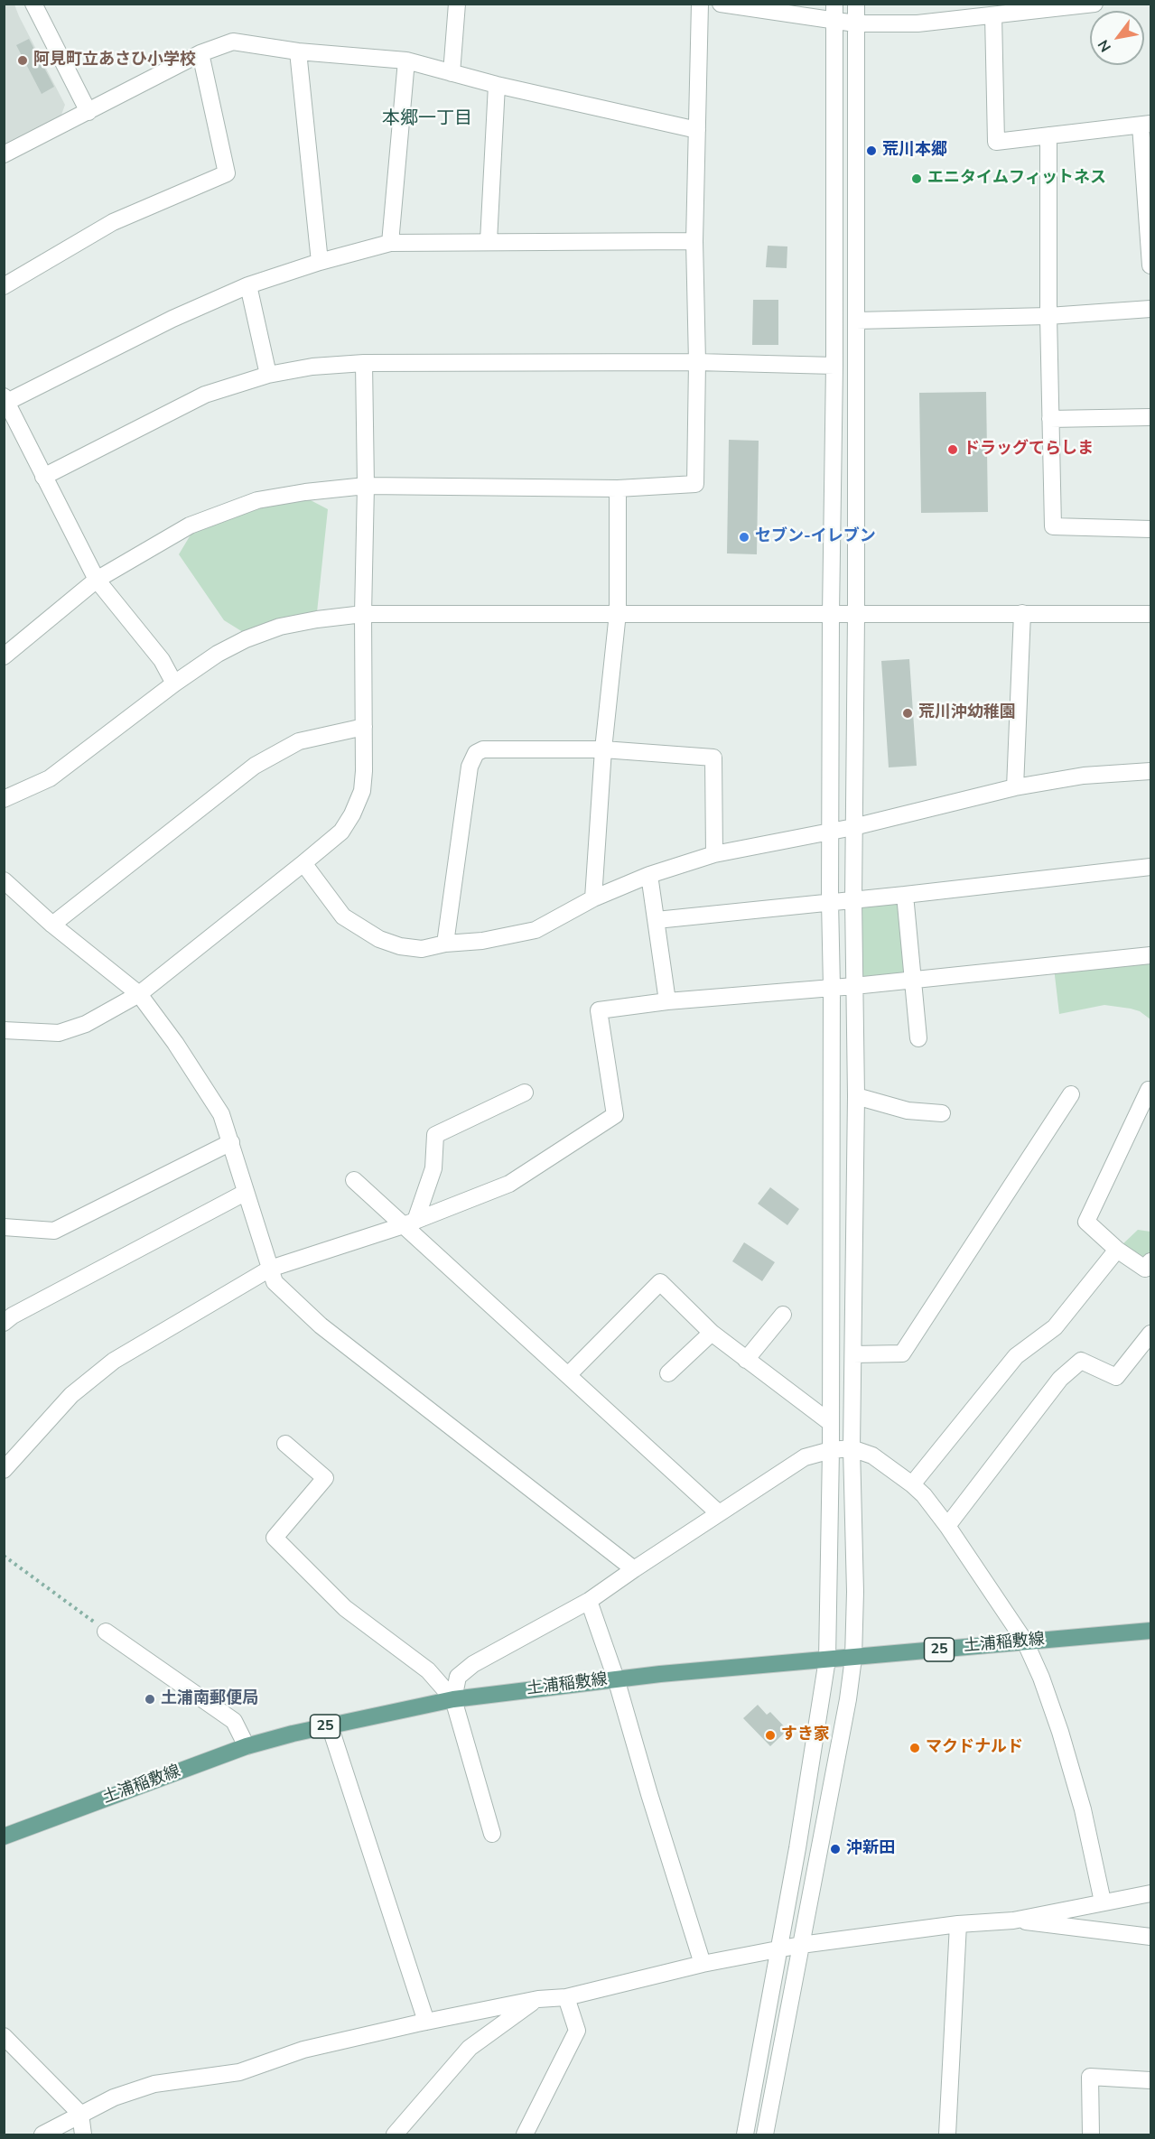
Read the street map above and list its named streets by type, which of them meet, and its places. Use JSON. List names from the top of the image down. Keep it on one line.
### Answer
{"streets":{"main road":["土浦稲敷線","25"]},"districts":["本郷一丁目"],"places":["阿見町立あさひ小学校","荒川本郷","エニタイムフィットネス","ドラッグてらしま","セブン-イレブン","荒川沖幼稚園","土浦南郵便局","すき家","マクドナルド","沖新田"],"north":"bottom left"}
